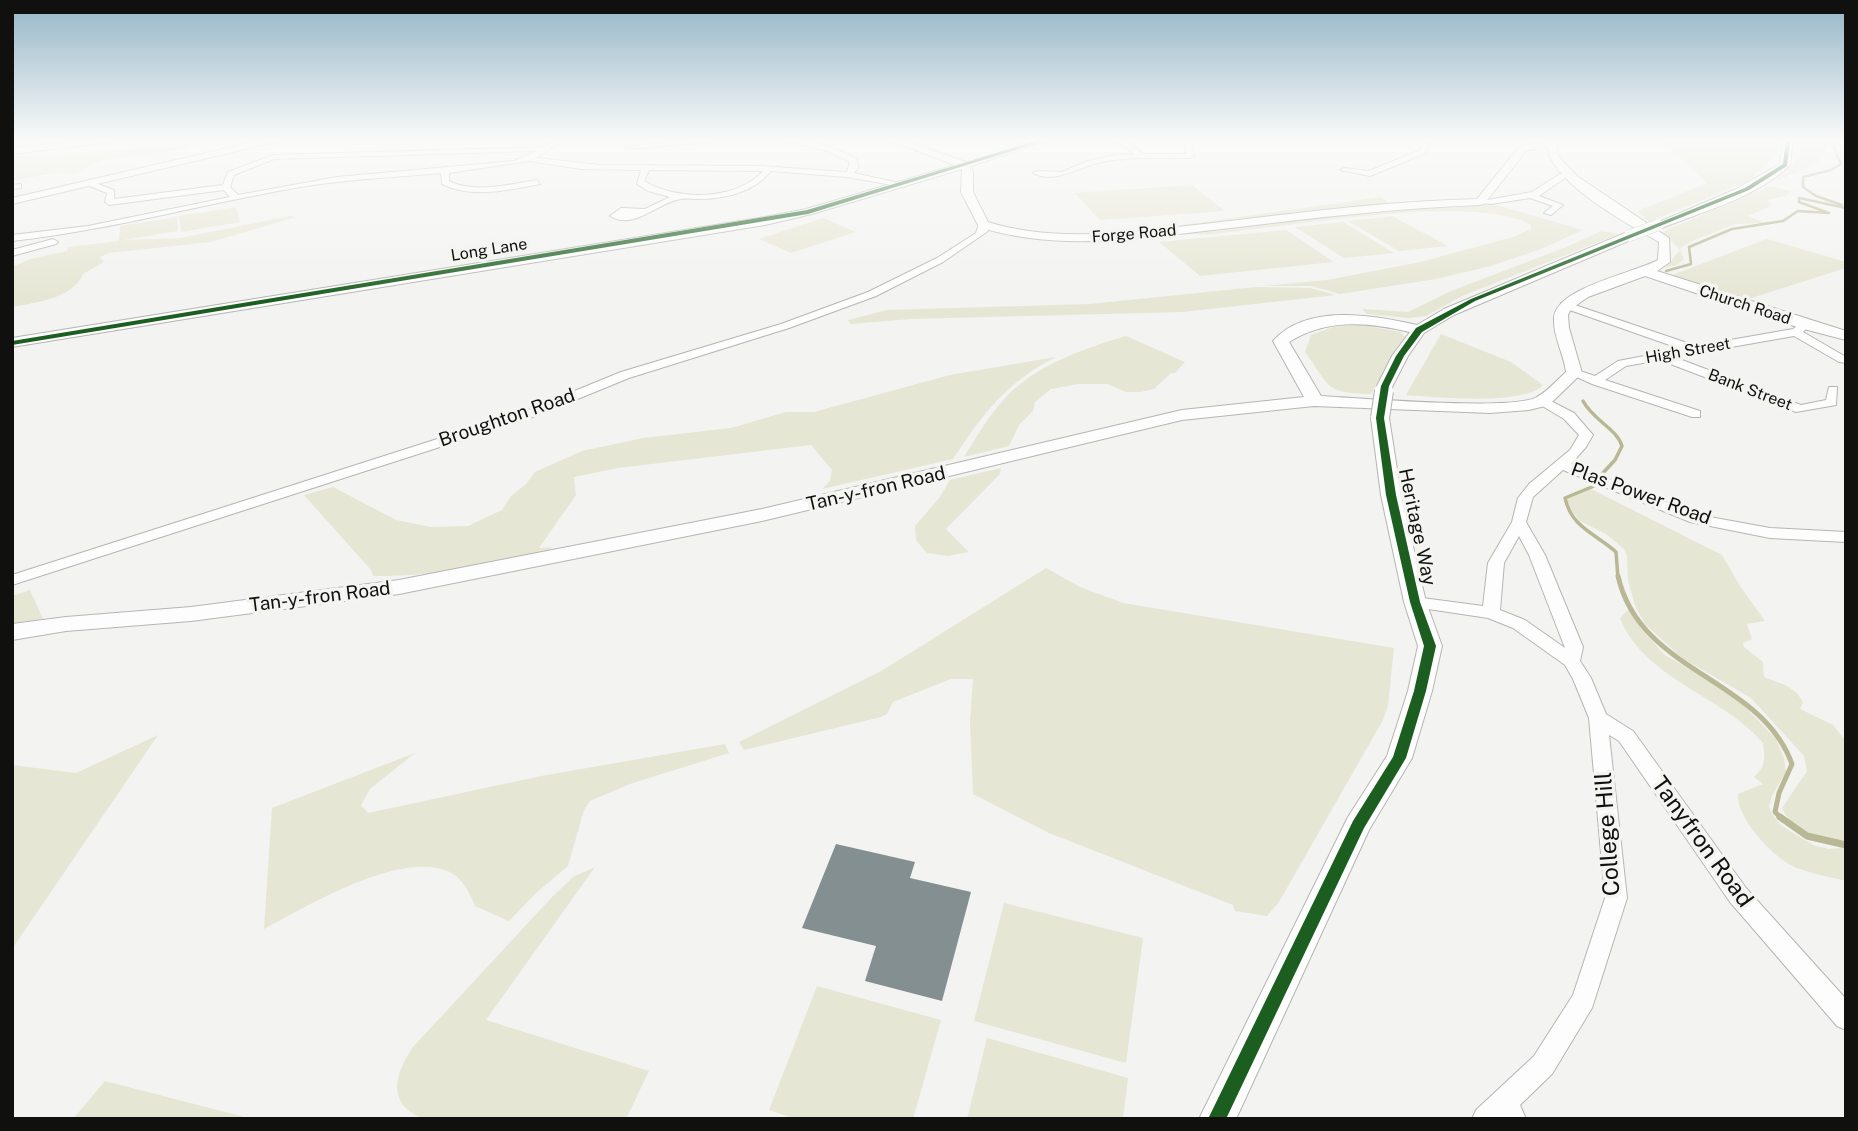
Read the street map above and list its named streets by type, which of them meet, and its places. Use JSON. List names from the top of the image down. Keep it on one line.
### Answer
{"streets":{"street":["Forge Road","Long Lane","Church Road","High Street","Bank Street","Broughton Road","Tan-y-fron Road","Plas Power Road","Heritage Way","College Hill","Tanyfron Road"]},"crossings":[["Forge Road","Broughton Road"],["Church Road","High Street"],["High Street","Bank Street"],["College Hill","Tanyfron Road"]]}
